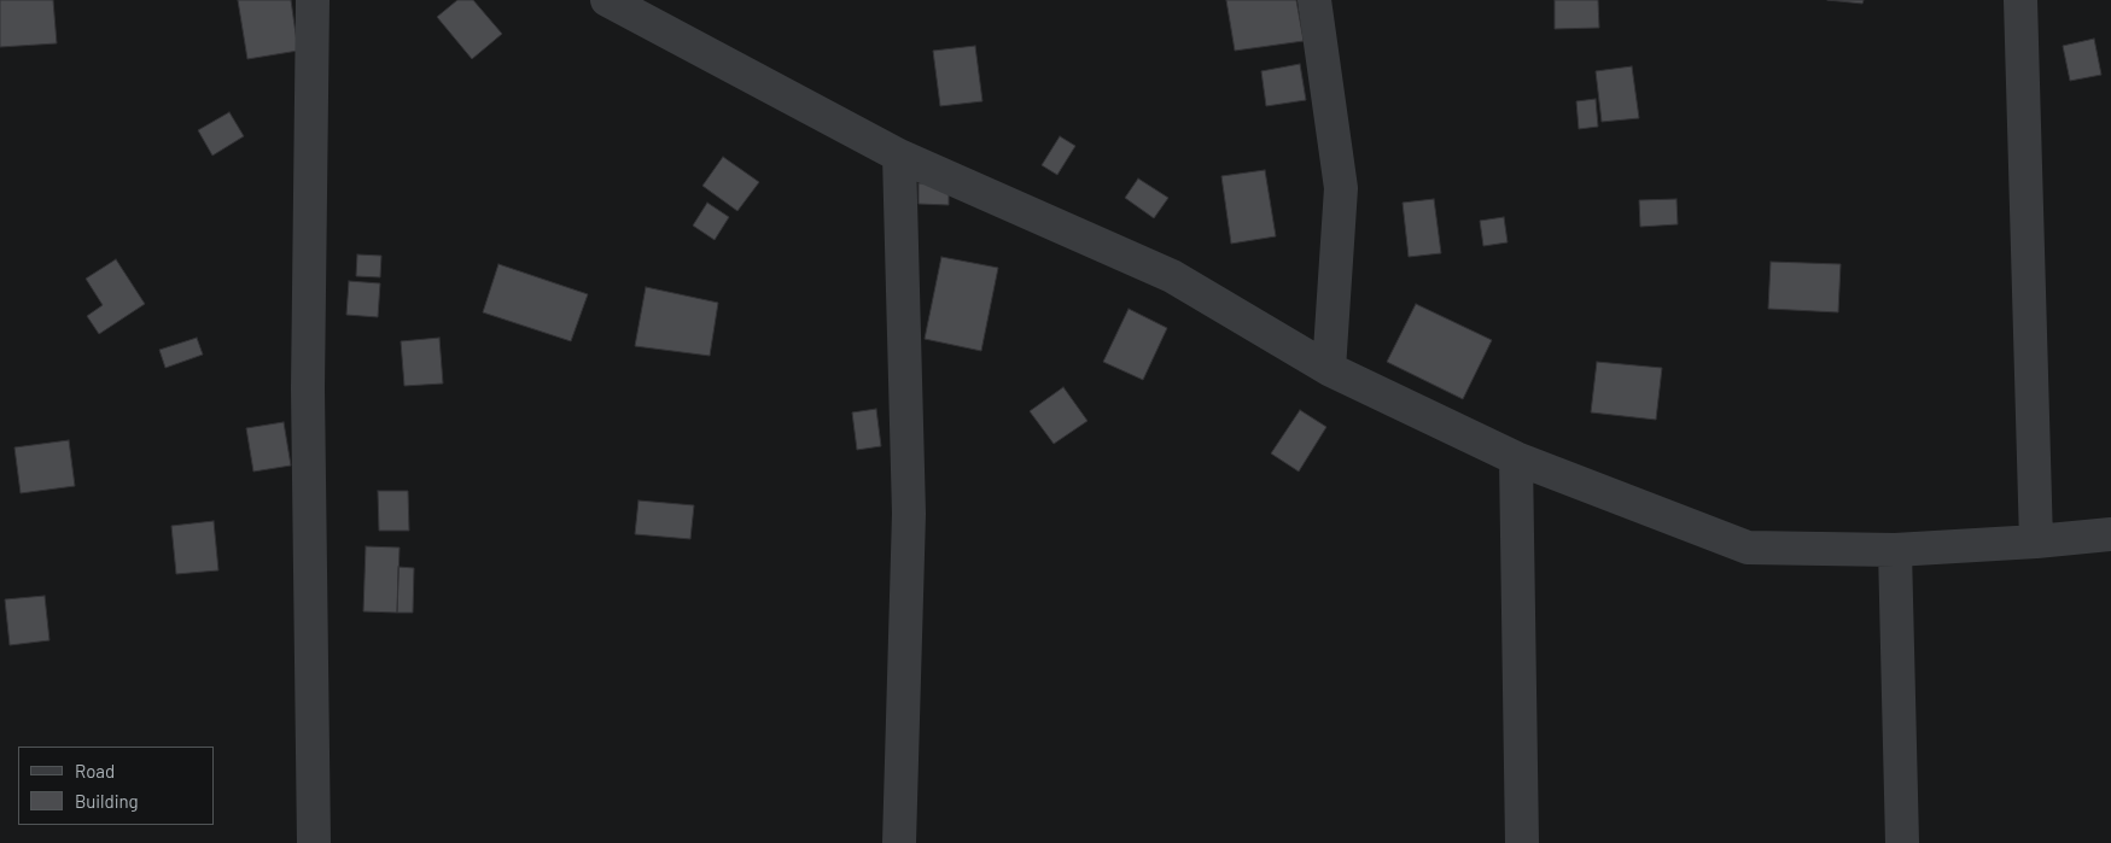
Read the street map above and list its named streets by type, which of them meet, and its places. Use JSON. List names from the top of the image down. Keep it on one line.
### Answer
{"legend":["Road","Building"]}
